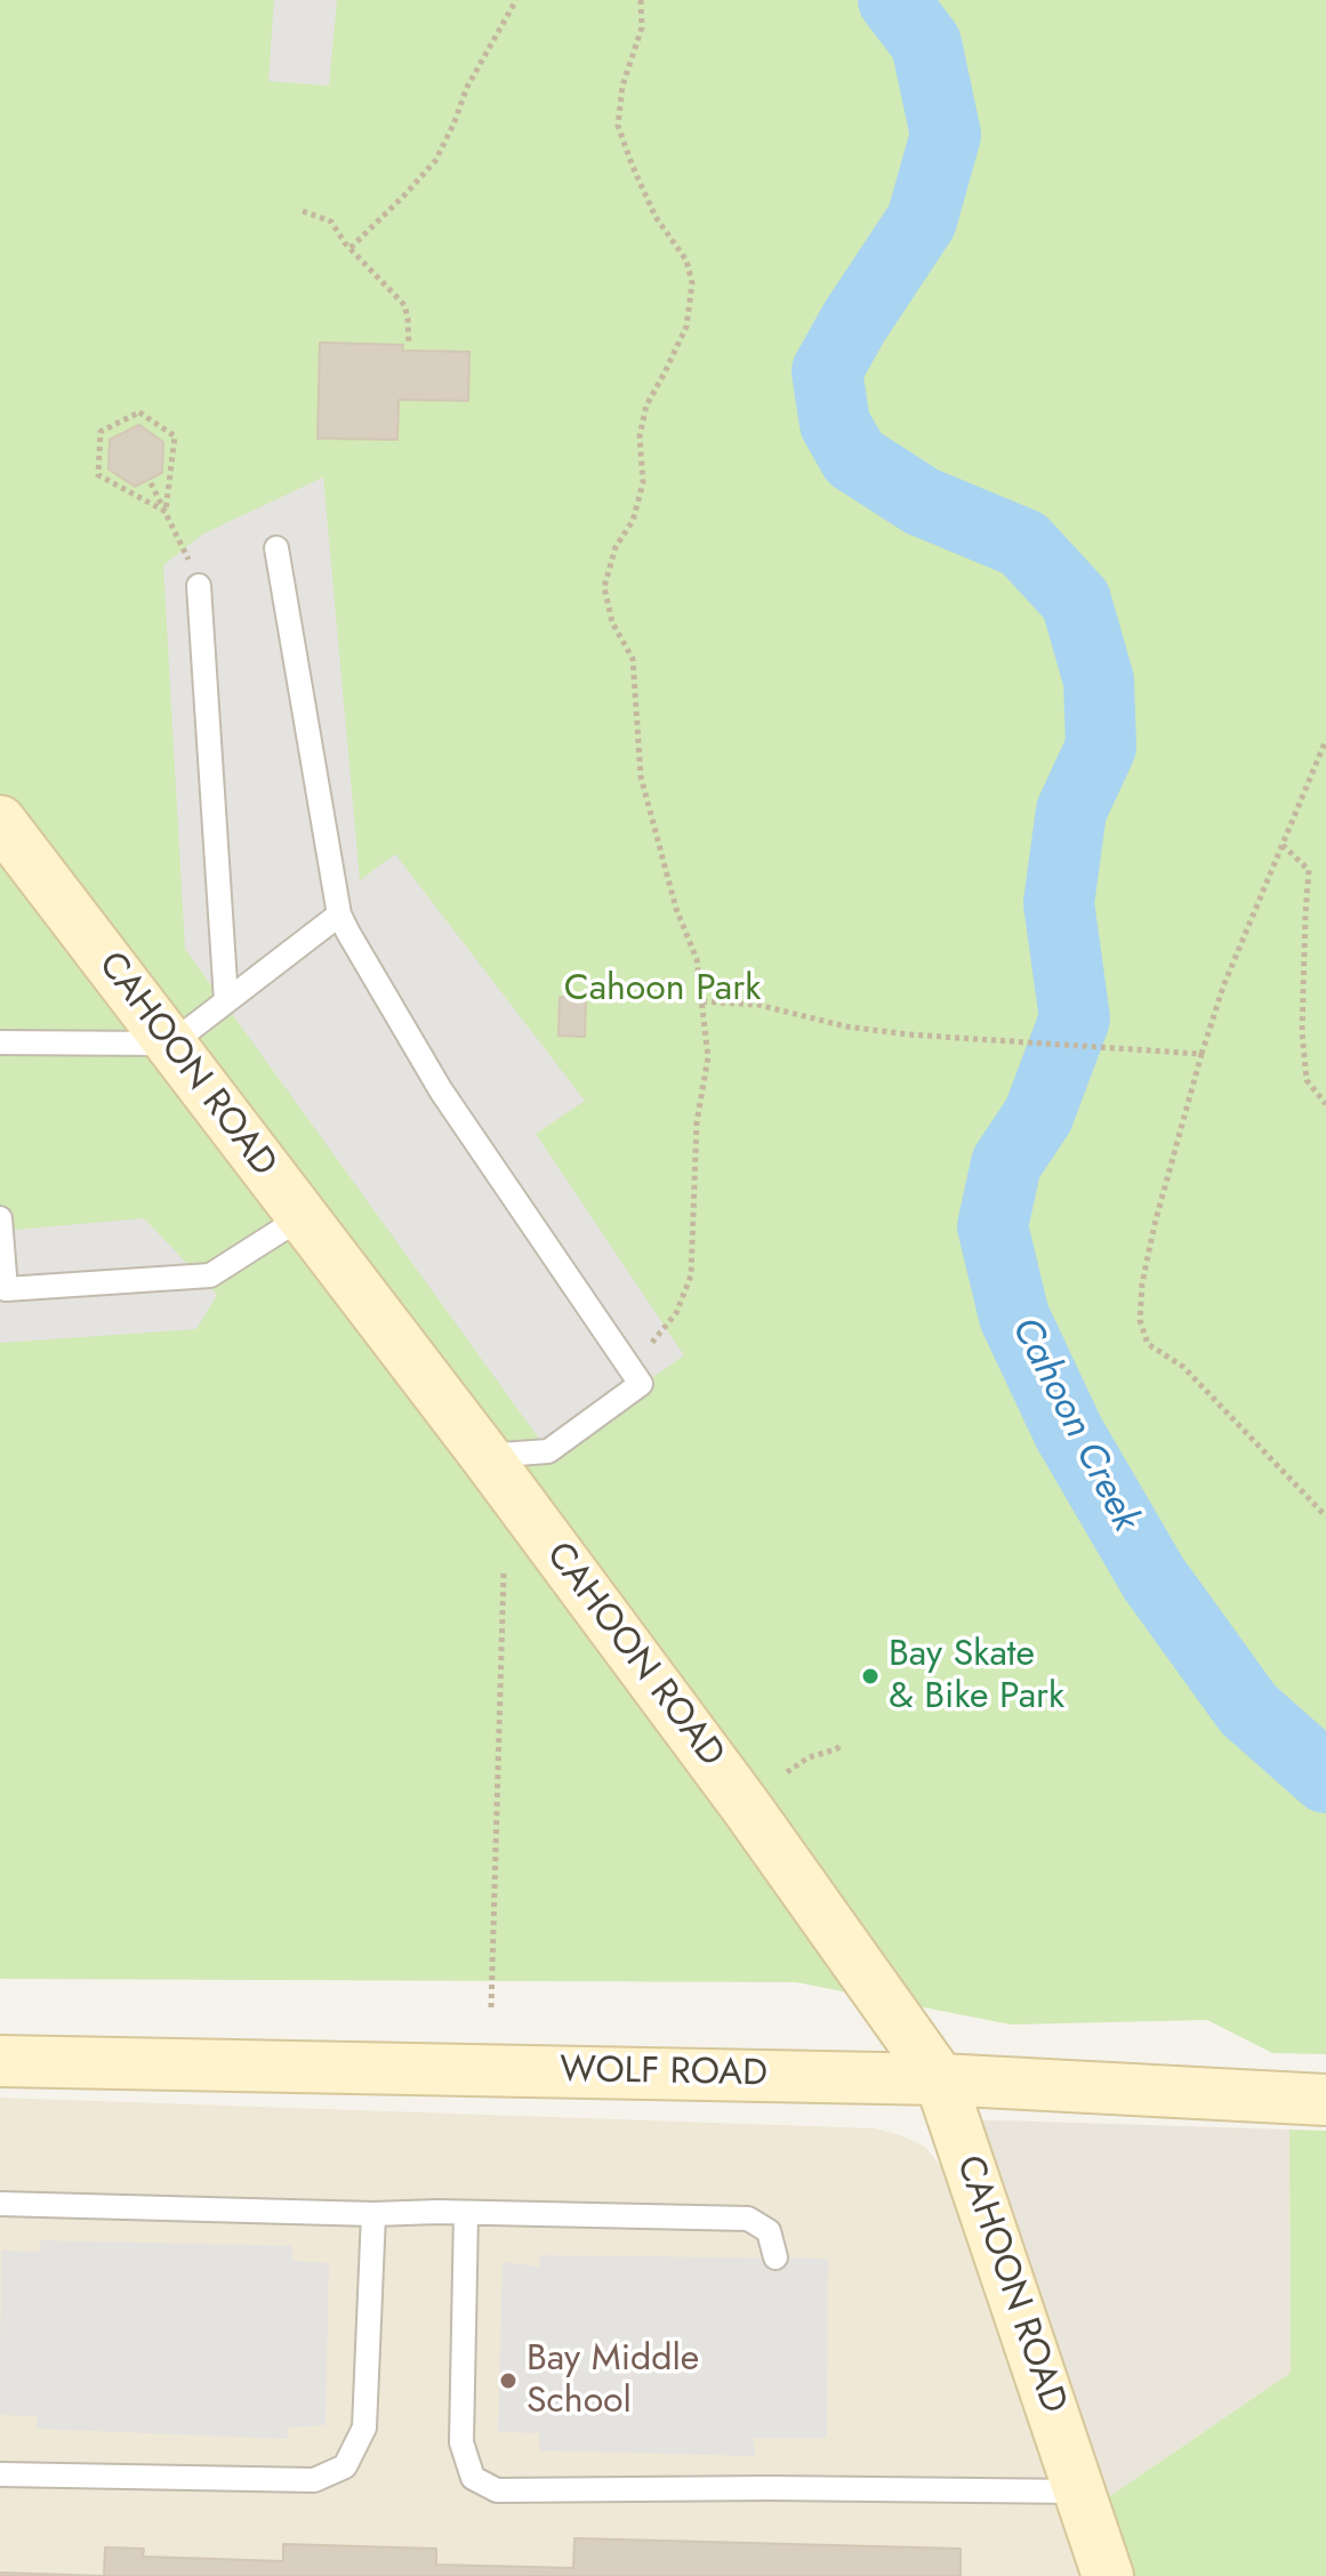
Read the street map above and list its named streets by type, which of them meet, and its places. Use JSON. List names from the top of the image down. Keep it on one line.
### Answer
{"streets":{"street":["CAHOON ROAD","WOLF ROAD"]},"crossings":[["CAHOON ROAD","WOLF ROAD"]],"water":["Cahoon Creek"],"parks":["Cahoon Park"],"places":["Bay Skate & Bike Park","Bay Middle School"]}
